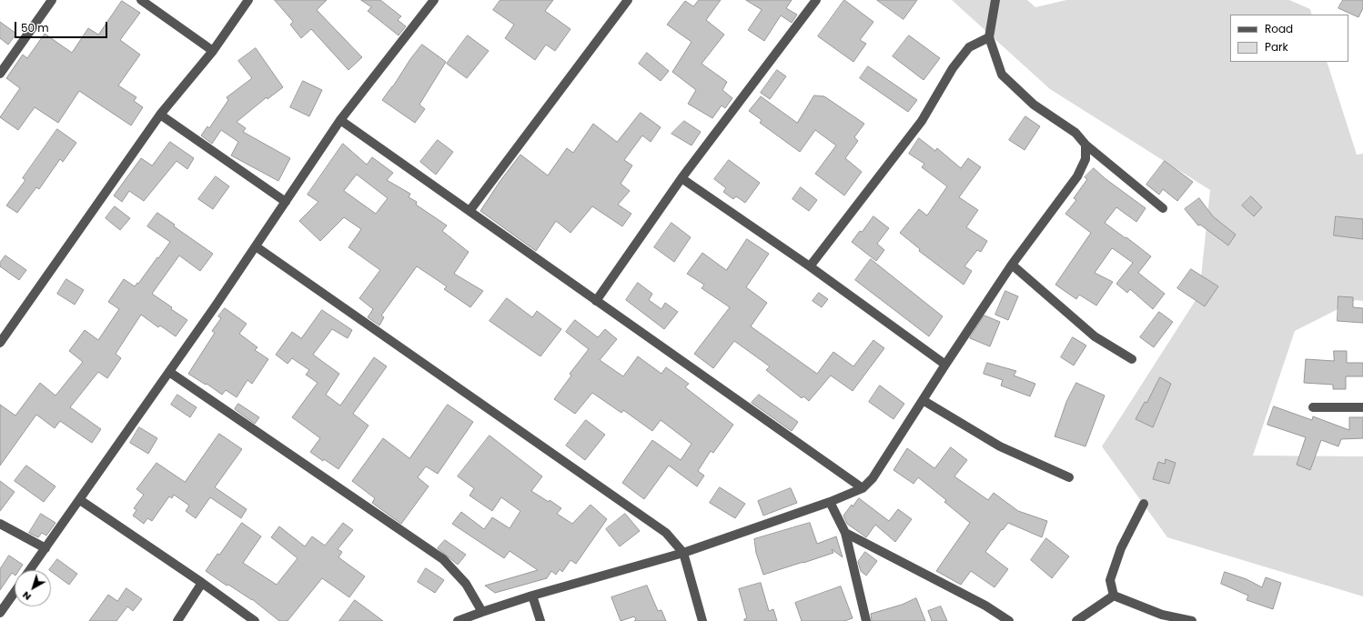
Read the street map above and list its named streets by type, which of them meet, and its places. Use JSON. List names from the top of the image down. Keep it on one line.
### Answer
{"legend":["Road","Park"],"scale_bar":"50 m","north":"bottom left"}
